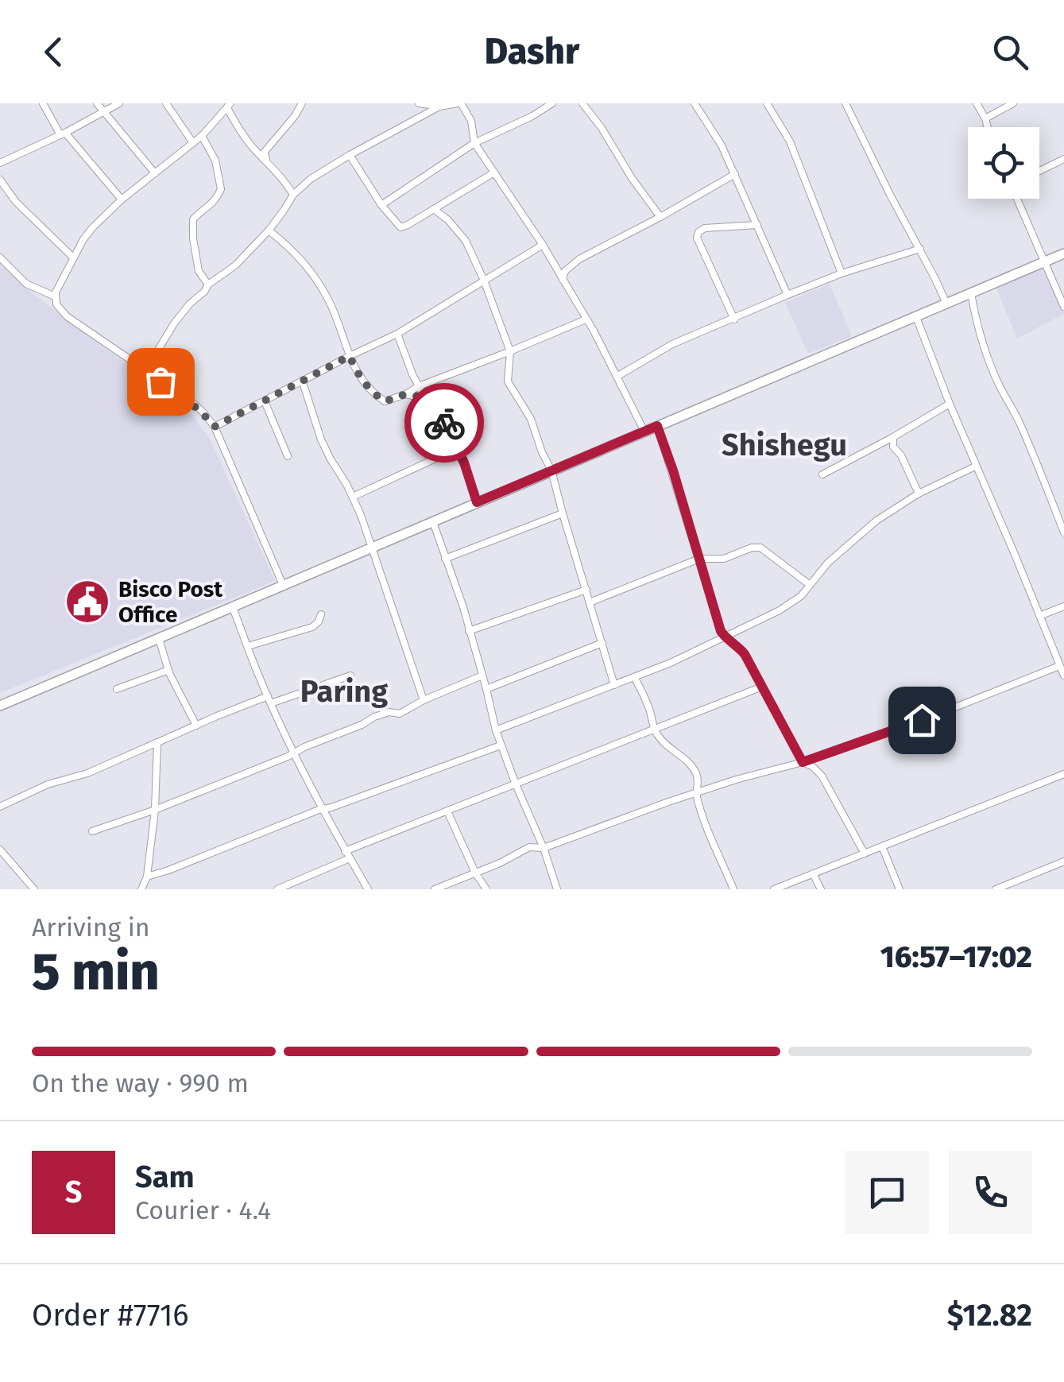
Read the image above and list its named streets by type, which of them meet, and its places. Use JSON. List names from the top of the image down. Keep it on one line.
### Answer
{"districts":["Shishegu","Paring"],"places":{"public building":["Bisco Post Office"]},"page":{"header":"Dashr","heading":["5 min","Arriving in","16:57–17:02"],"panel":["Sam","Courier · 4.4","Order #7716","$12.82"],"bar":"On the way · 990 m","round":"S"}}
